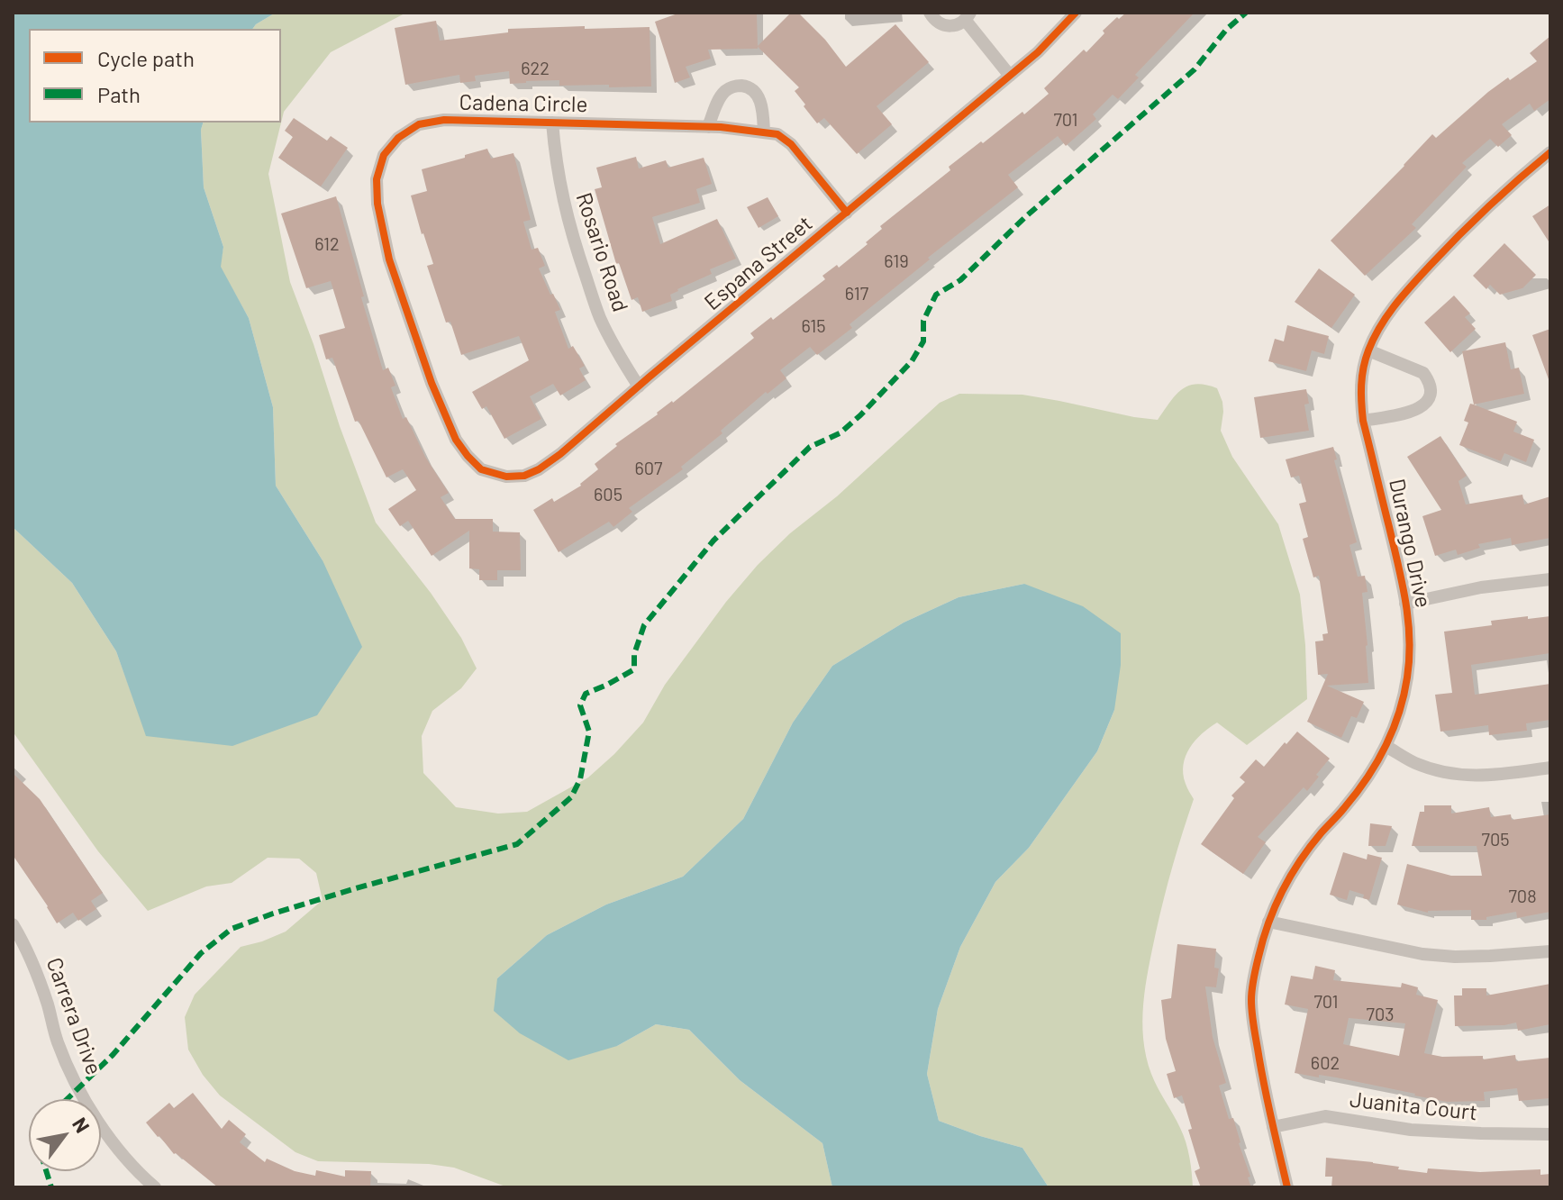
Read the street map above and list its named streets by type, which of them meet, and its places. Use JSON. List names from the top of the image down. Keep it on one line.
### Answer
{"streets":{"street":["Cadena Circle","Rosario Road","Espana Street","Durango Drive","Carrera Drive","Juanita Court"]},"crossings":[["Cadena Circle","Rosario Road"],["Cadena Circle","Espana Street"],["Rosario Road","Espana Street"],["Durango Drive","Juanita Court"]],"house_numbers":["622","701","612","619","617","615","607","605","705","708","701","703","602"],"legend":["Cycle path","Path"],"north":"top right"}
